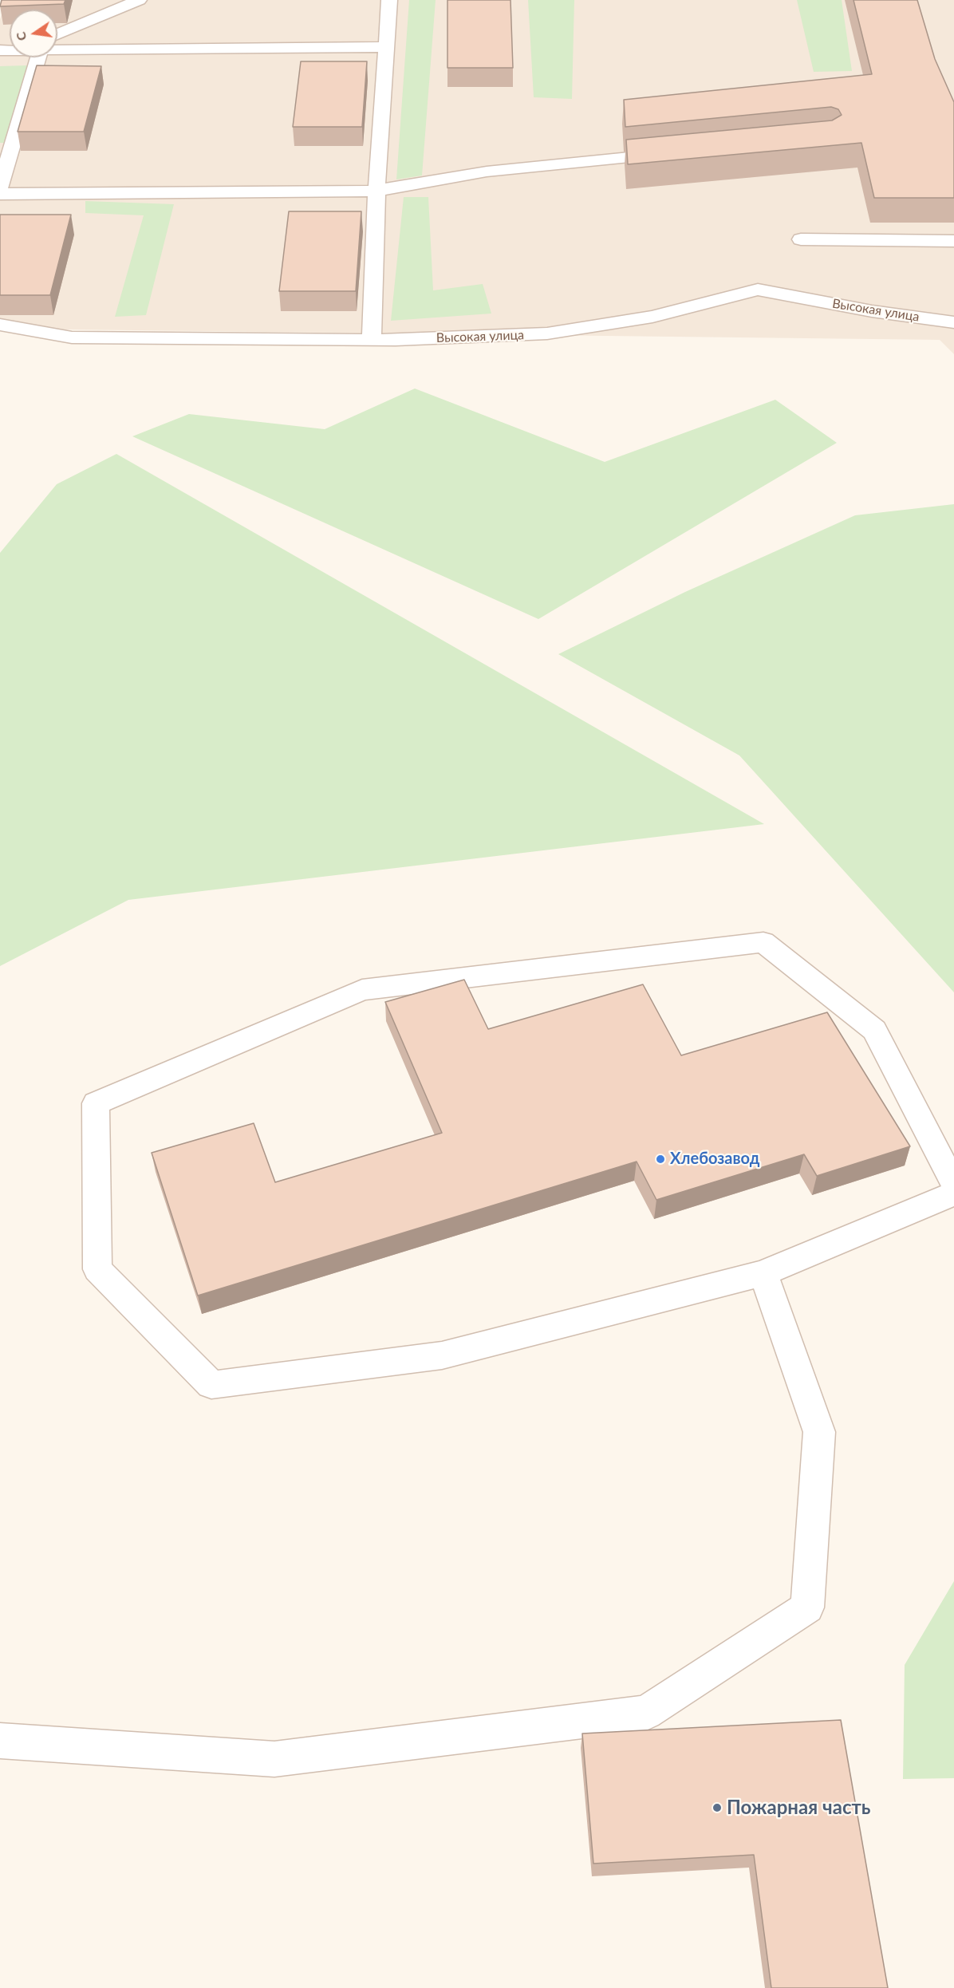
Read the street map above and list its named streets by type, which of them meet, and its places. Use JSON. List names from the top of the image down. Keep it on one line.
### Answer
{"streets":{"street":["Высокая улица"]},"places":["Хлебозавод","Пожарная часть"],"north":"left"}
